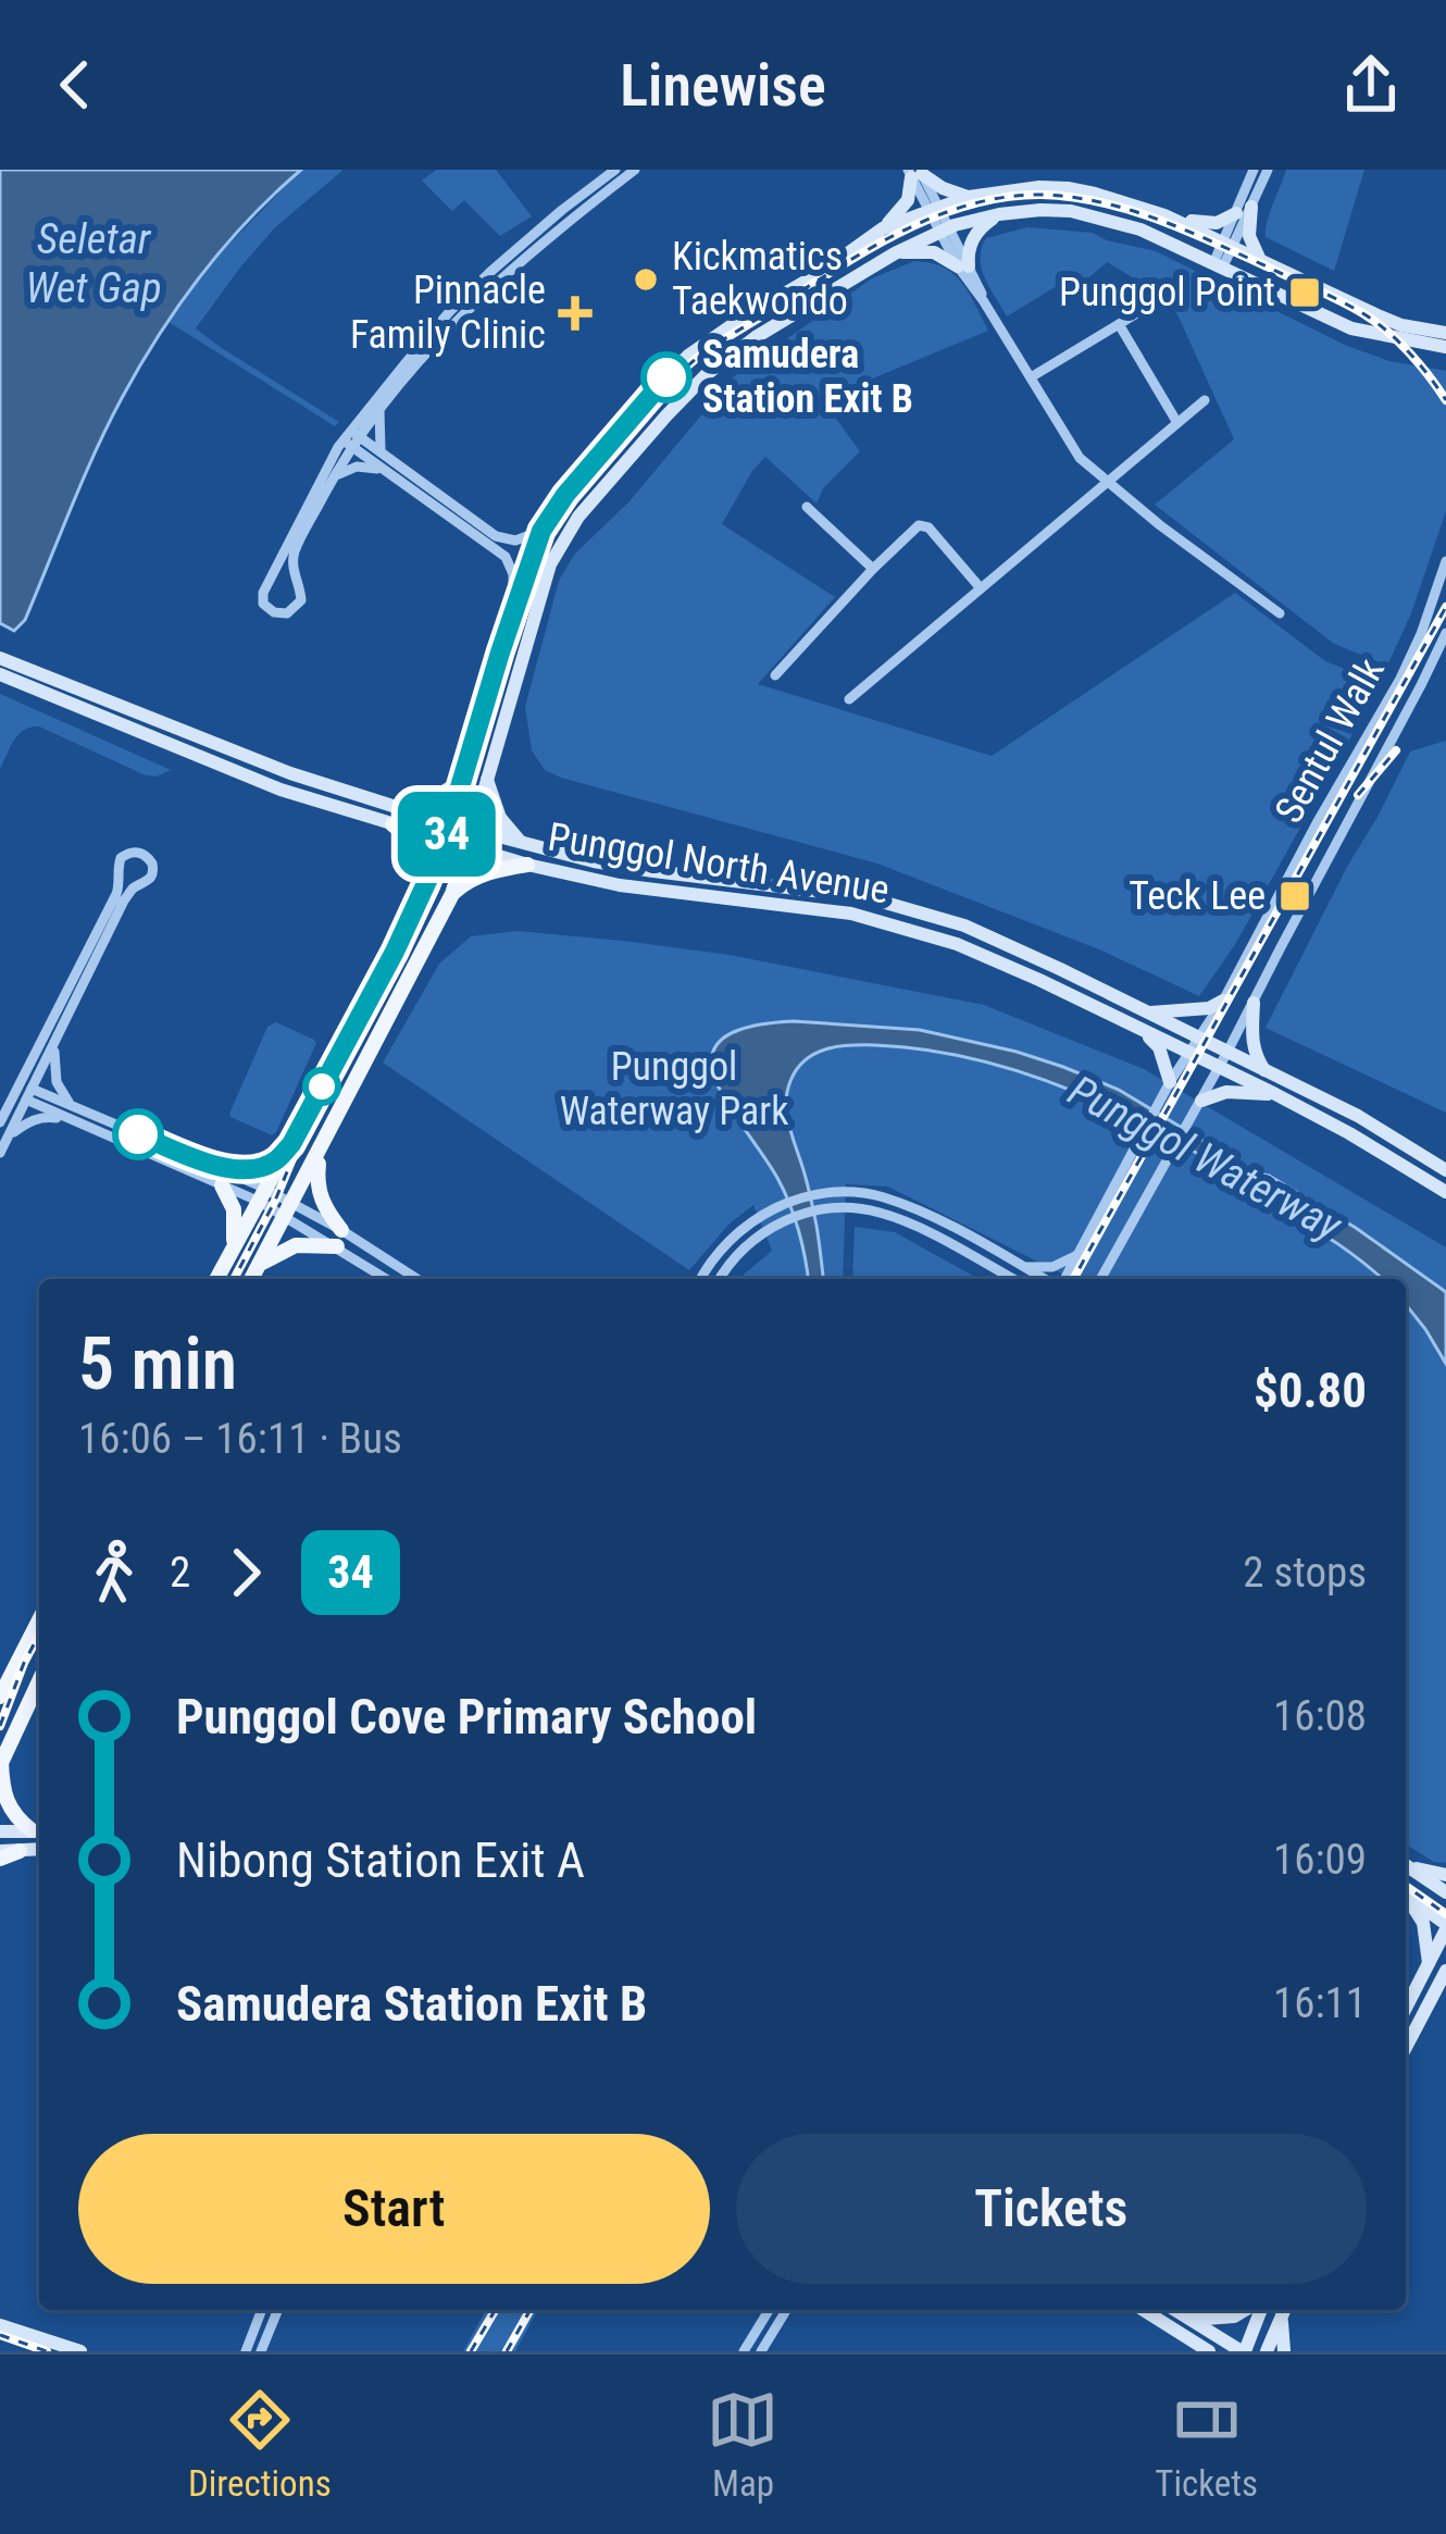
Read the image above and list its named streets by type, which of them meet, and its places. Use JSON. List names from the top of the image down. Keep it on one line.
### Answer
{"streets":{"main road":["Punggol North Avenue"],"street":["Sentul Walk"]},"crossings":[["Sentul Walk","Punggol North Avenue"]],"water":["Seletar Wet Gap","Punggol Waterway"],"parks":["Punggol Waterway Park"],"places":{"other":["Kickmatics Taekwondo","Samudera Station Exit B"],"transit":["Punggol Point","Teck Lee"],"health":["Pinnacle Family Clinic"]},"lines":["bus line 34"],"page":{"header":"Linewise","on_map":"34","heading":["5 min","16:06 – 16:11 · Bus","$0.80"],"legs":["2","34","2 stops"],"list":[{"name":"Punggol Cove Primary School","value":"16:08"},{"name":"Nibong Station Exit A","value":"16:09"},{"name":"Samudera Station Exit B","value":"16:11"}],"buttons":["Start","Tickets"],"tabs":["Directions","Map","Tickets"]}}
